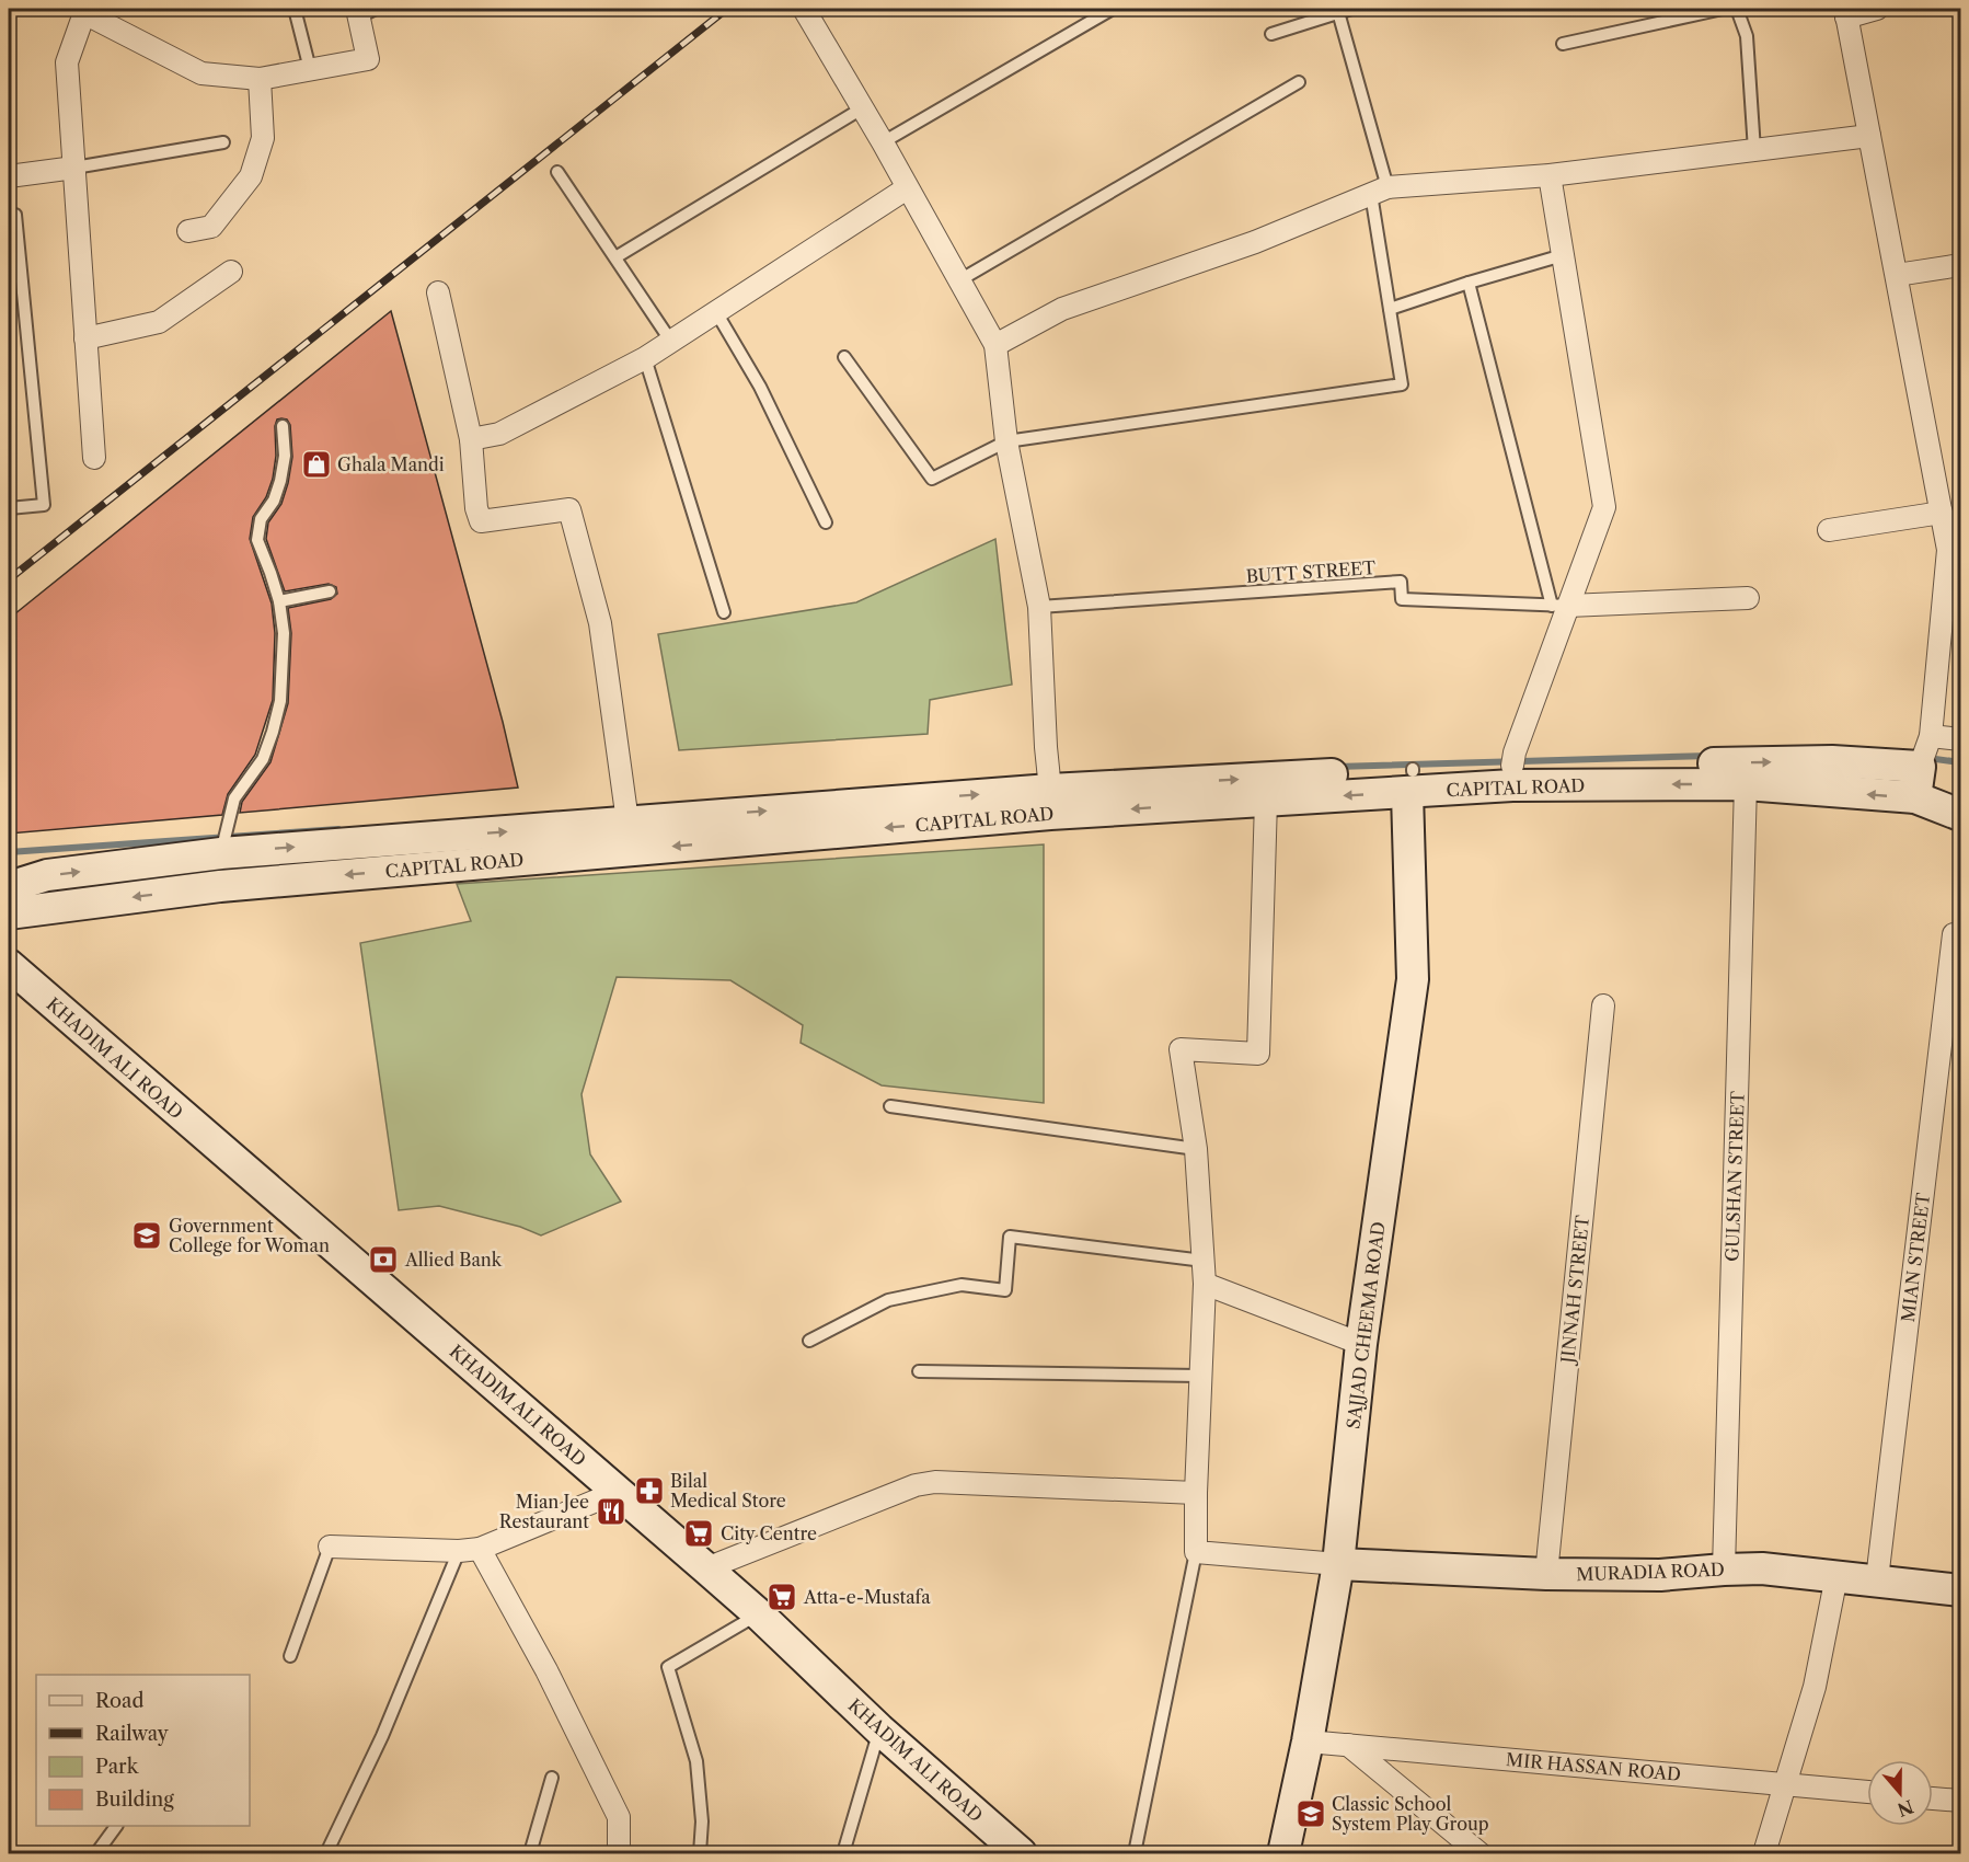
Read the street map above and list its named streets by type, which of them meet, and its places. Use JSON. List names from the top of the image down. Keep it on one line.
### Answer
{"streets":{"street":["CAPITAL ROAD","KHADIM ALI ROAD","GULSHAN STREET","MIAN STREET","JINNAH STREET","SAJJAD CHEEMA ROAD","MURADIA ROAD","MIR HASSAN ROAD"],"lane":["BUTT STREET"]},"crossings":[["CAPITAL ROAD","GULSHAN STREET"],["CAPITAL ROAD","SAJJAD CHEEMA ROAD"],["GULSHAN STREET","MURADIA ROAD"],["MIAN STREET","MURADIA ROAD"],["JINNAH STREET","MURADIA ROAD"],["SAJJAD CHEEMA ROAD","MURADIA ROAD"],["SAJJAD CHEEMA ROAD","MIR HASSAN ROAD"]],"places":{"shop":["Ghala Mandi"],"school or university":["Government College for Woman","Classic School System Play Group"],"bank":["Allied Bank"],"pharmacy":["Bilal Medical Store"],"restaurant":["Mian Jee Restaurant"],"supermarket":["City Centre","Atta-e-Mustafa"]},"legend":["Road","Railway","Park","Building"],"north":"bottom"}
